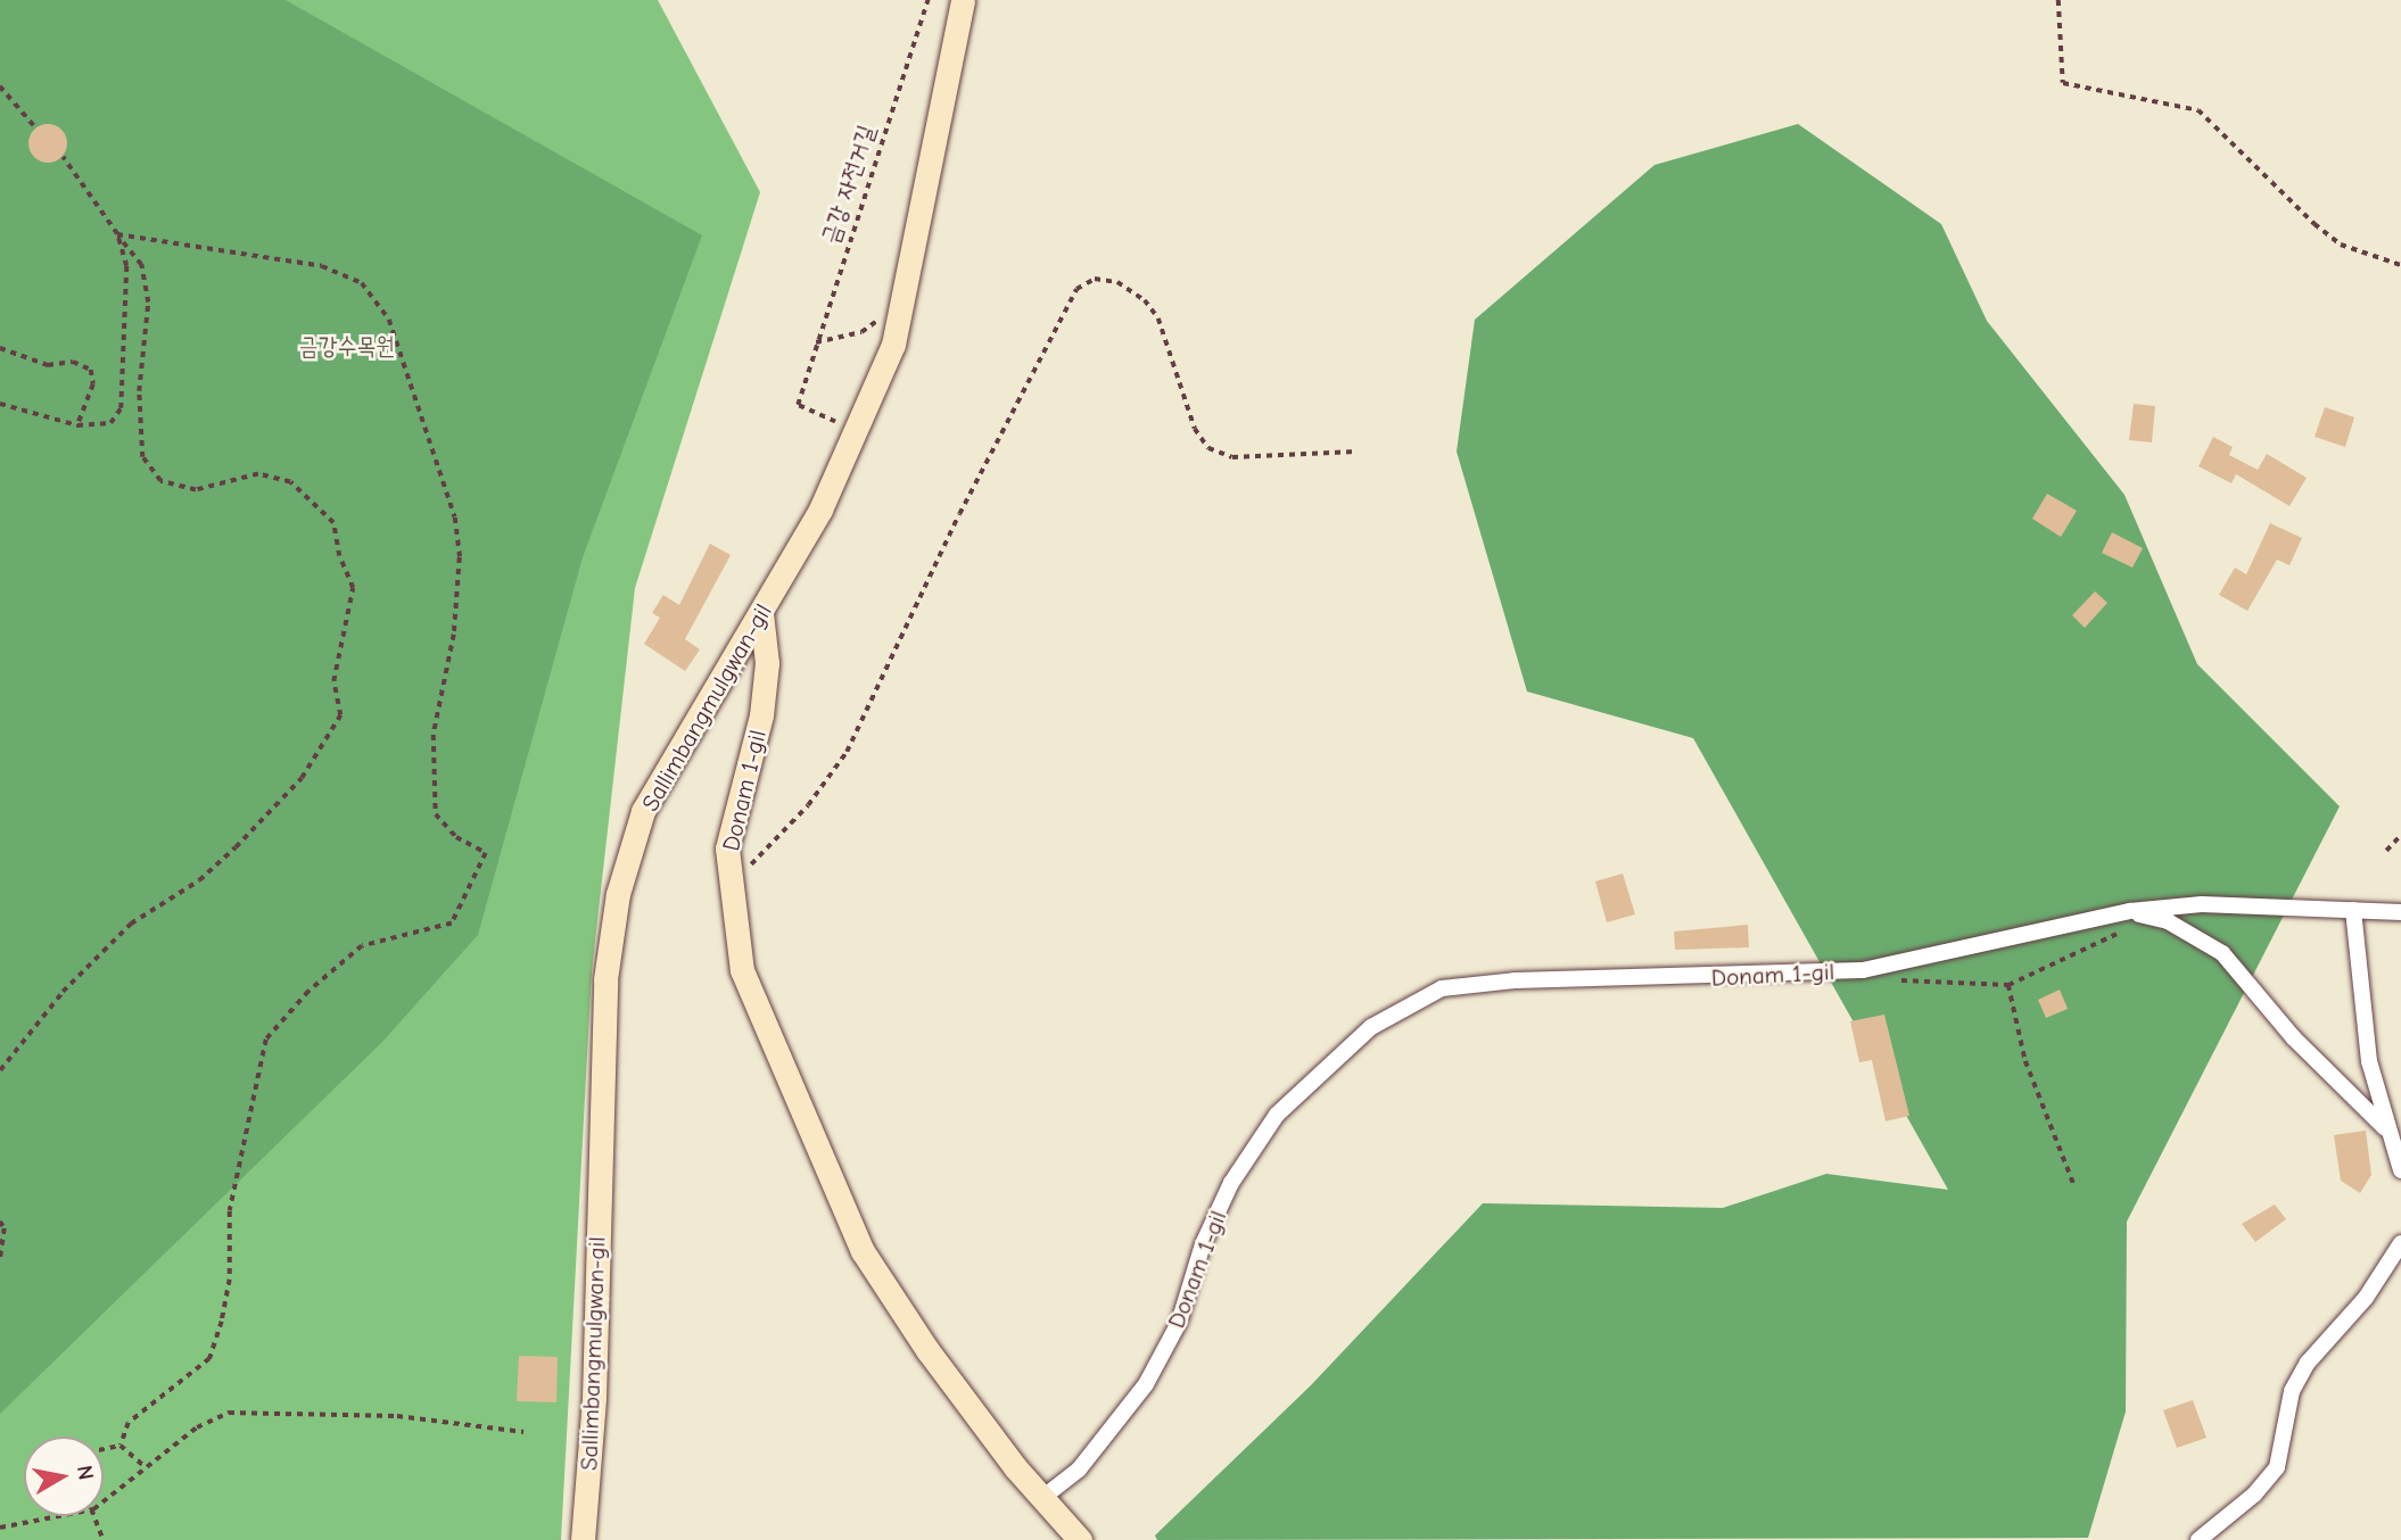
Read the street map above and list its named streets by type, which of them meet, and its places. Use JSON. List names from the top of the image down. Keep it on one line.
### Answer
{"streets":{"main road":["Sallimbangmulgwan-gil","Donam 1-gil"],"path":["금강 자전거길"]},"crossings":[["Sallimbangmulgwan-gil","Donam 1-gil"]],"parks":["금강수목원"],"north":"right"}
